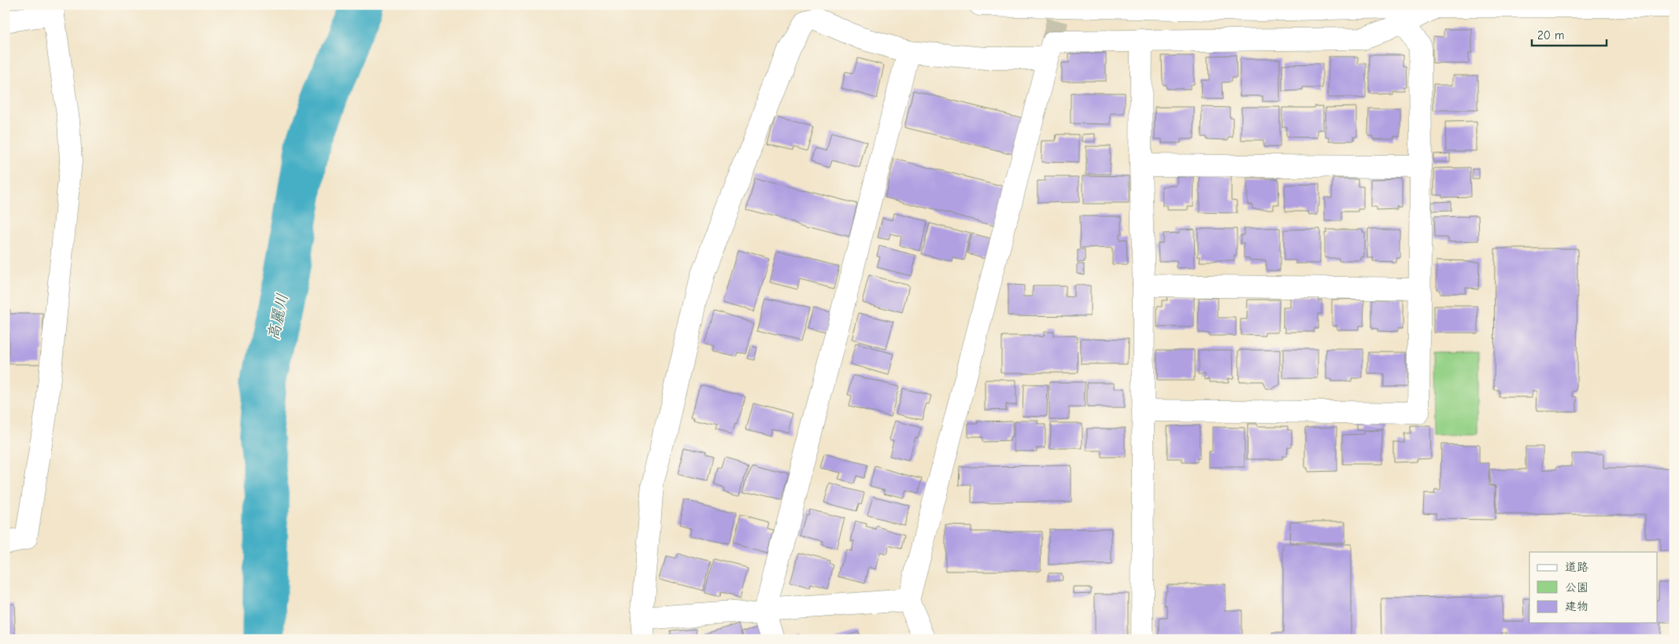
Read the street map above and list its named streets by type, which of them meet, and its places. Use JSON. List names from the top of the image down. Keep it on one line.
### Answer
{"water":["高麗川"],"legend":["道路","公園","建物"],"scale_bar":"20 m"}
